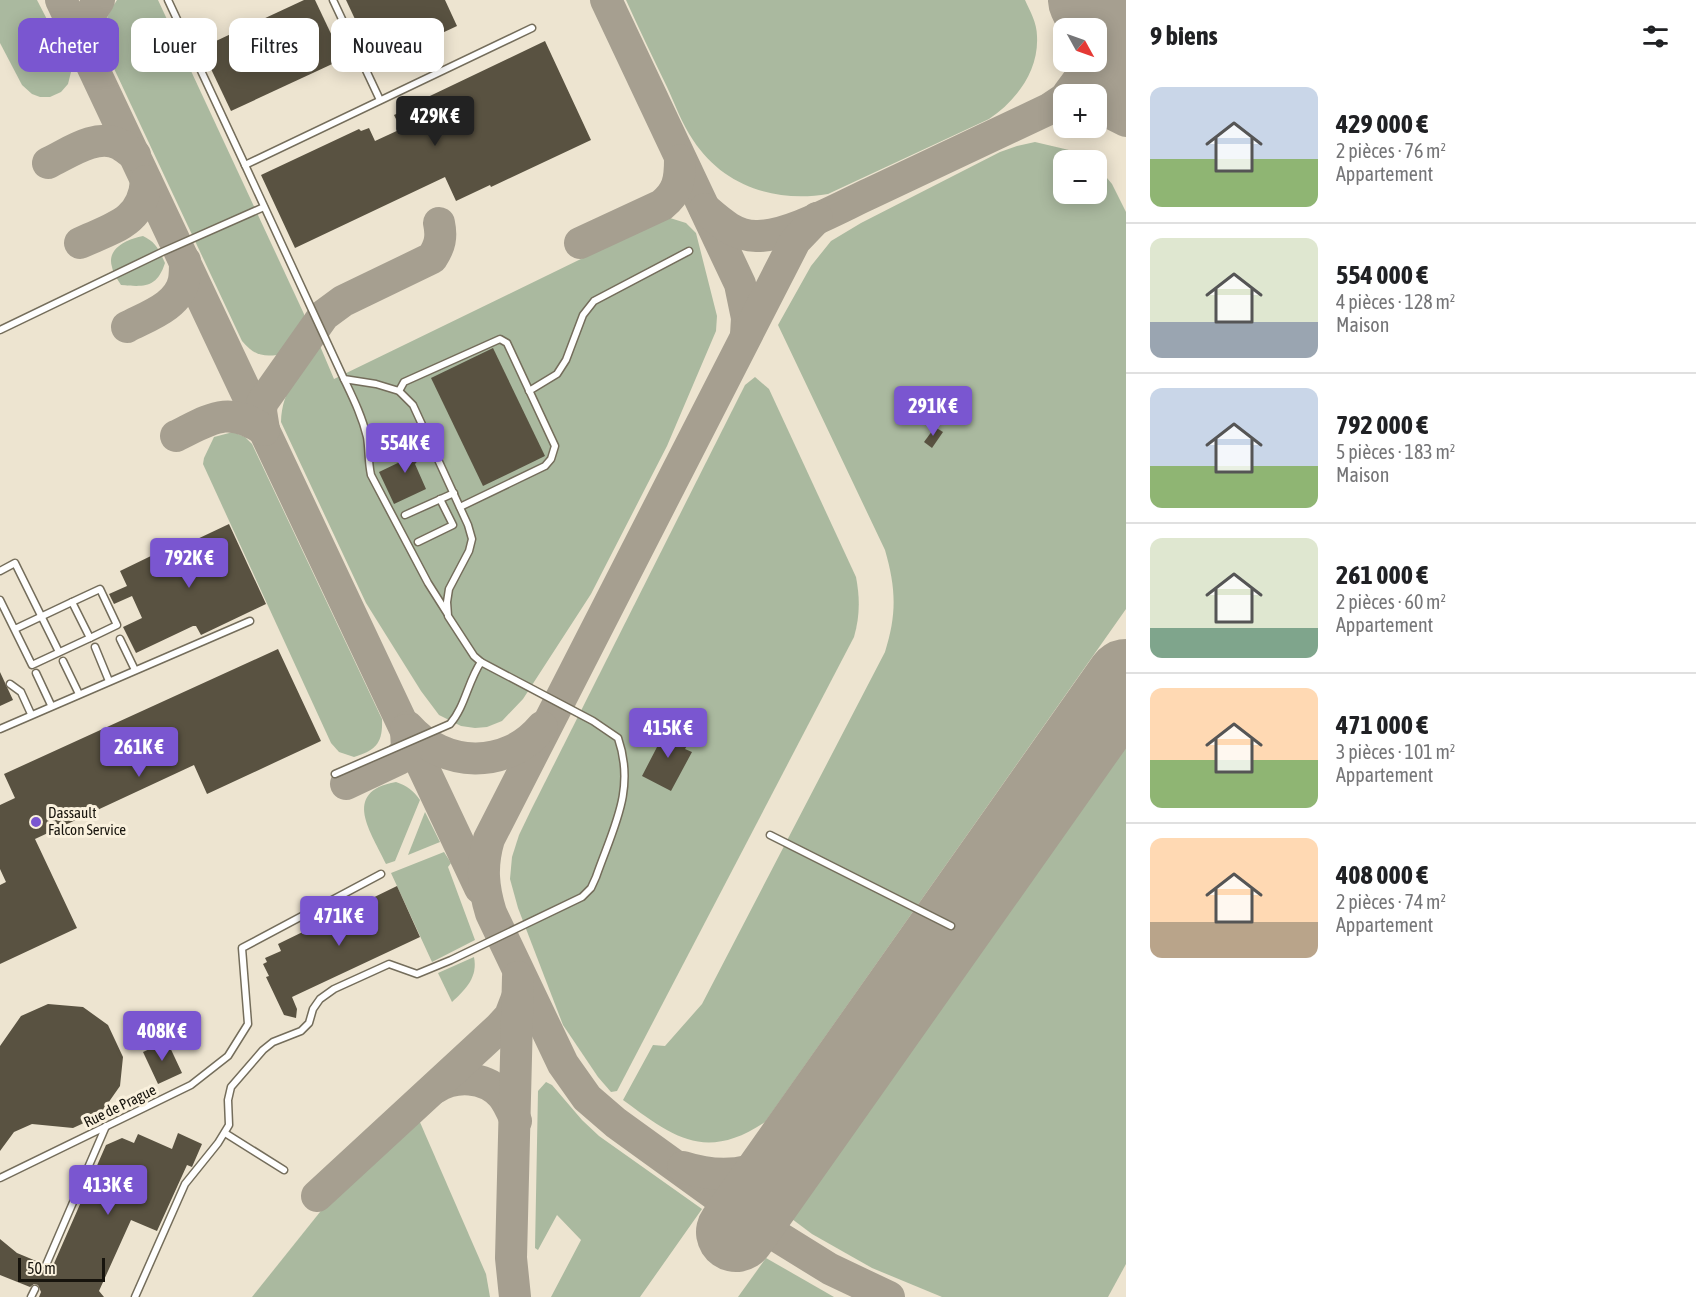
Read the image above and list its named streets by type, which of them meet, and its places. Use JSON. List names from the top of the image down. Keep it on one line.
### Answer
{"streets":{"lane":["Rue de Prague"]},"places":["Dassault Falcon Service"],"scale_bar":"50 m","north":"bottom right","page":{"heading":"9 biens","map_buttons":["+","−"],"chip":["Acheter","Louer","Filtres","Nouveau"],"list":[{"name":"429 000 €","note":"2 pièces · 76 m² · Appartement"},{"name":"554 000 €","note":"4 pièces · 128 m² · Maison"},{"name":"792 000 €","note":"5 pièces · 183 m² · Maison"},{"name":"261 000 €","note":"2 pièces · 60 m² · Appartement"},{"name":"471 000 €","note":"3 pièces · 101 m² · Appartement"},{"name":"408 000 €","note":"2 pièces · 74 m² · Appartement"}],"price":["429K €","291K €","554K €","792K €","415K €","261K €","471K €","408K €","413K €"],"scale":"50 m"}}
